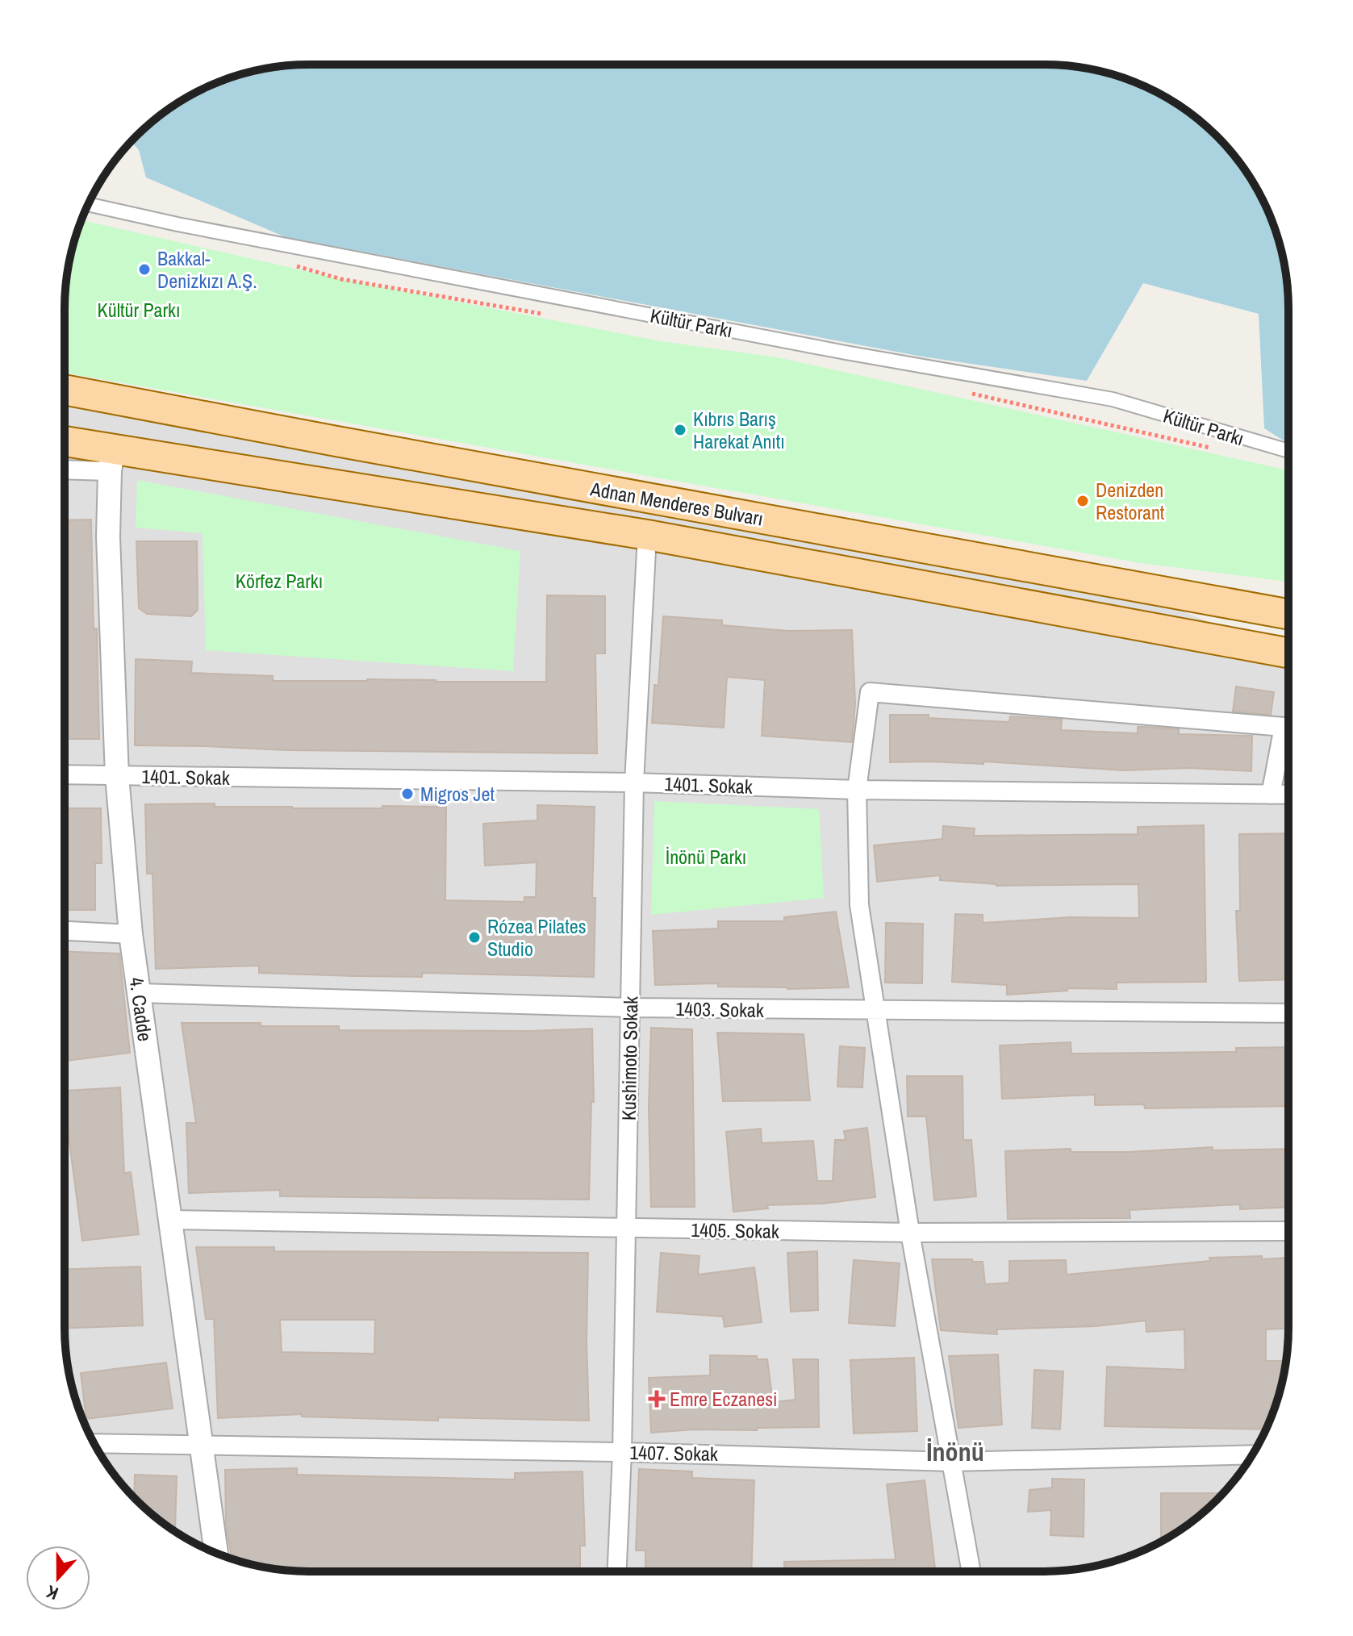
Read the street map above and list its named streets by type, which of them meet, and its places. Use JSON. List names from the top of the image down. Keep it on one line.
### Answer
{"streets":{"main road":["Adnan Menderes Bulvarı"],"street":["Kültür Parkı","1401. Sokak","4. Cadde","1403. Sokak","Kushimoto Sokak","1405. Sokak","1407. Sokak"]},"crossings":[["Adnan Menderes Bulvarı","4. Cadde"],["Adnan Menderes Bulvarı","Kushimoto Sokak"],["1401. Sokak","4. Cadde"],["1401. Sokak","Kushimoto Sokak"],["4. Cadde","1403. Sokak"],["4. Cadde","1405. Sokak"],["4. Cadde","1407. Sokak"],["1403. Sokak","Kushimoto Sokak"],["Kushimoto Sokak","1405. Sokak"],["Kushimoto Sokak","1407. Sokak"]],"districts":["İnönü"],"parks":["Kültür Parkı","Körfez Parkı","İnönü Parkı"],"places":{"other":["Bakkal- Denizkızı A.Ş.","Kıbrıs Barış Harekat Anıtı","Denizden Restorant","Migros Jet","Rózea Pilates Studio"],"health":["Emre Eczanesi"]},"north":"bottom"}
